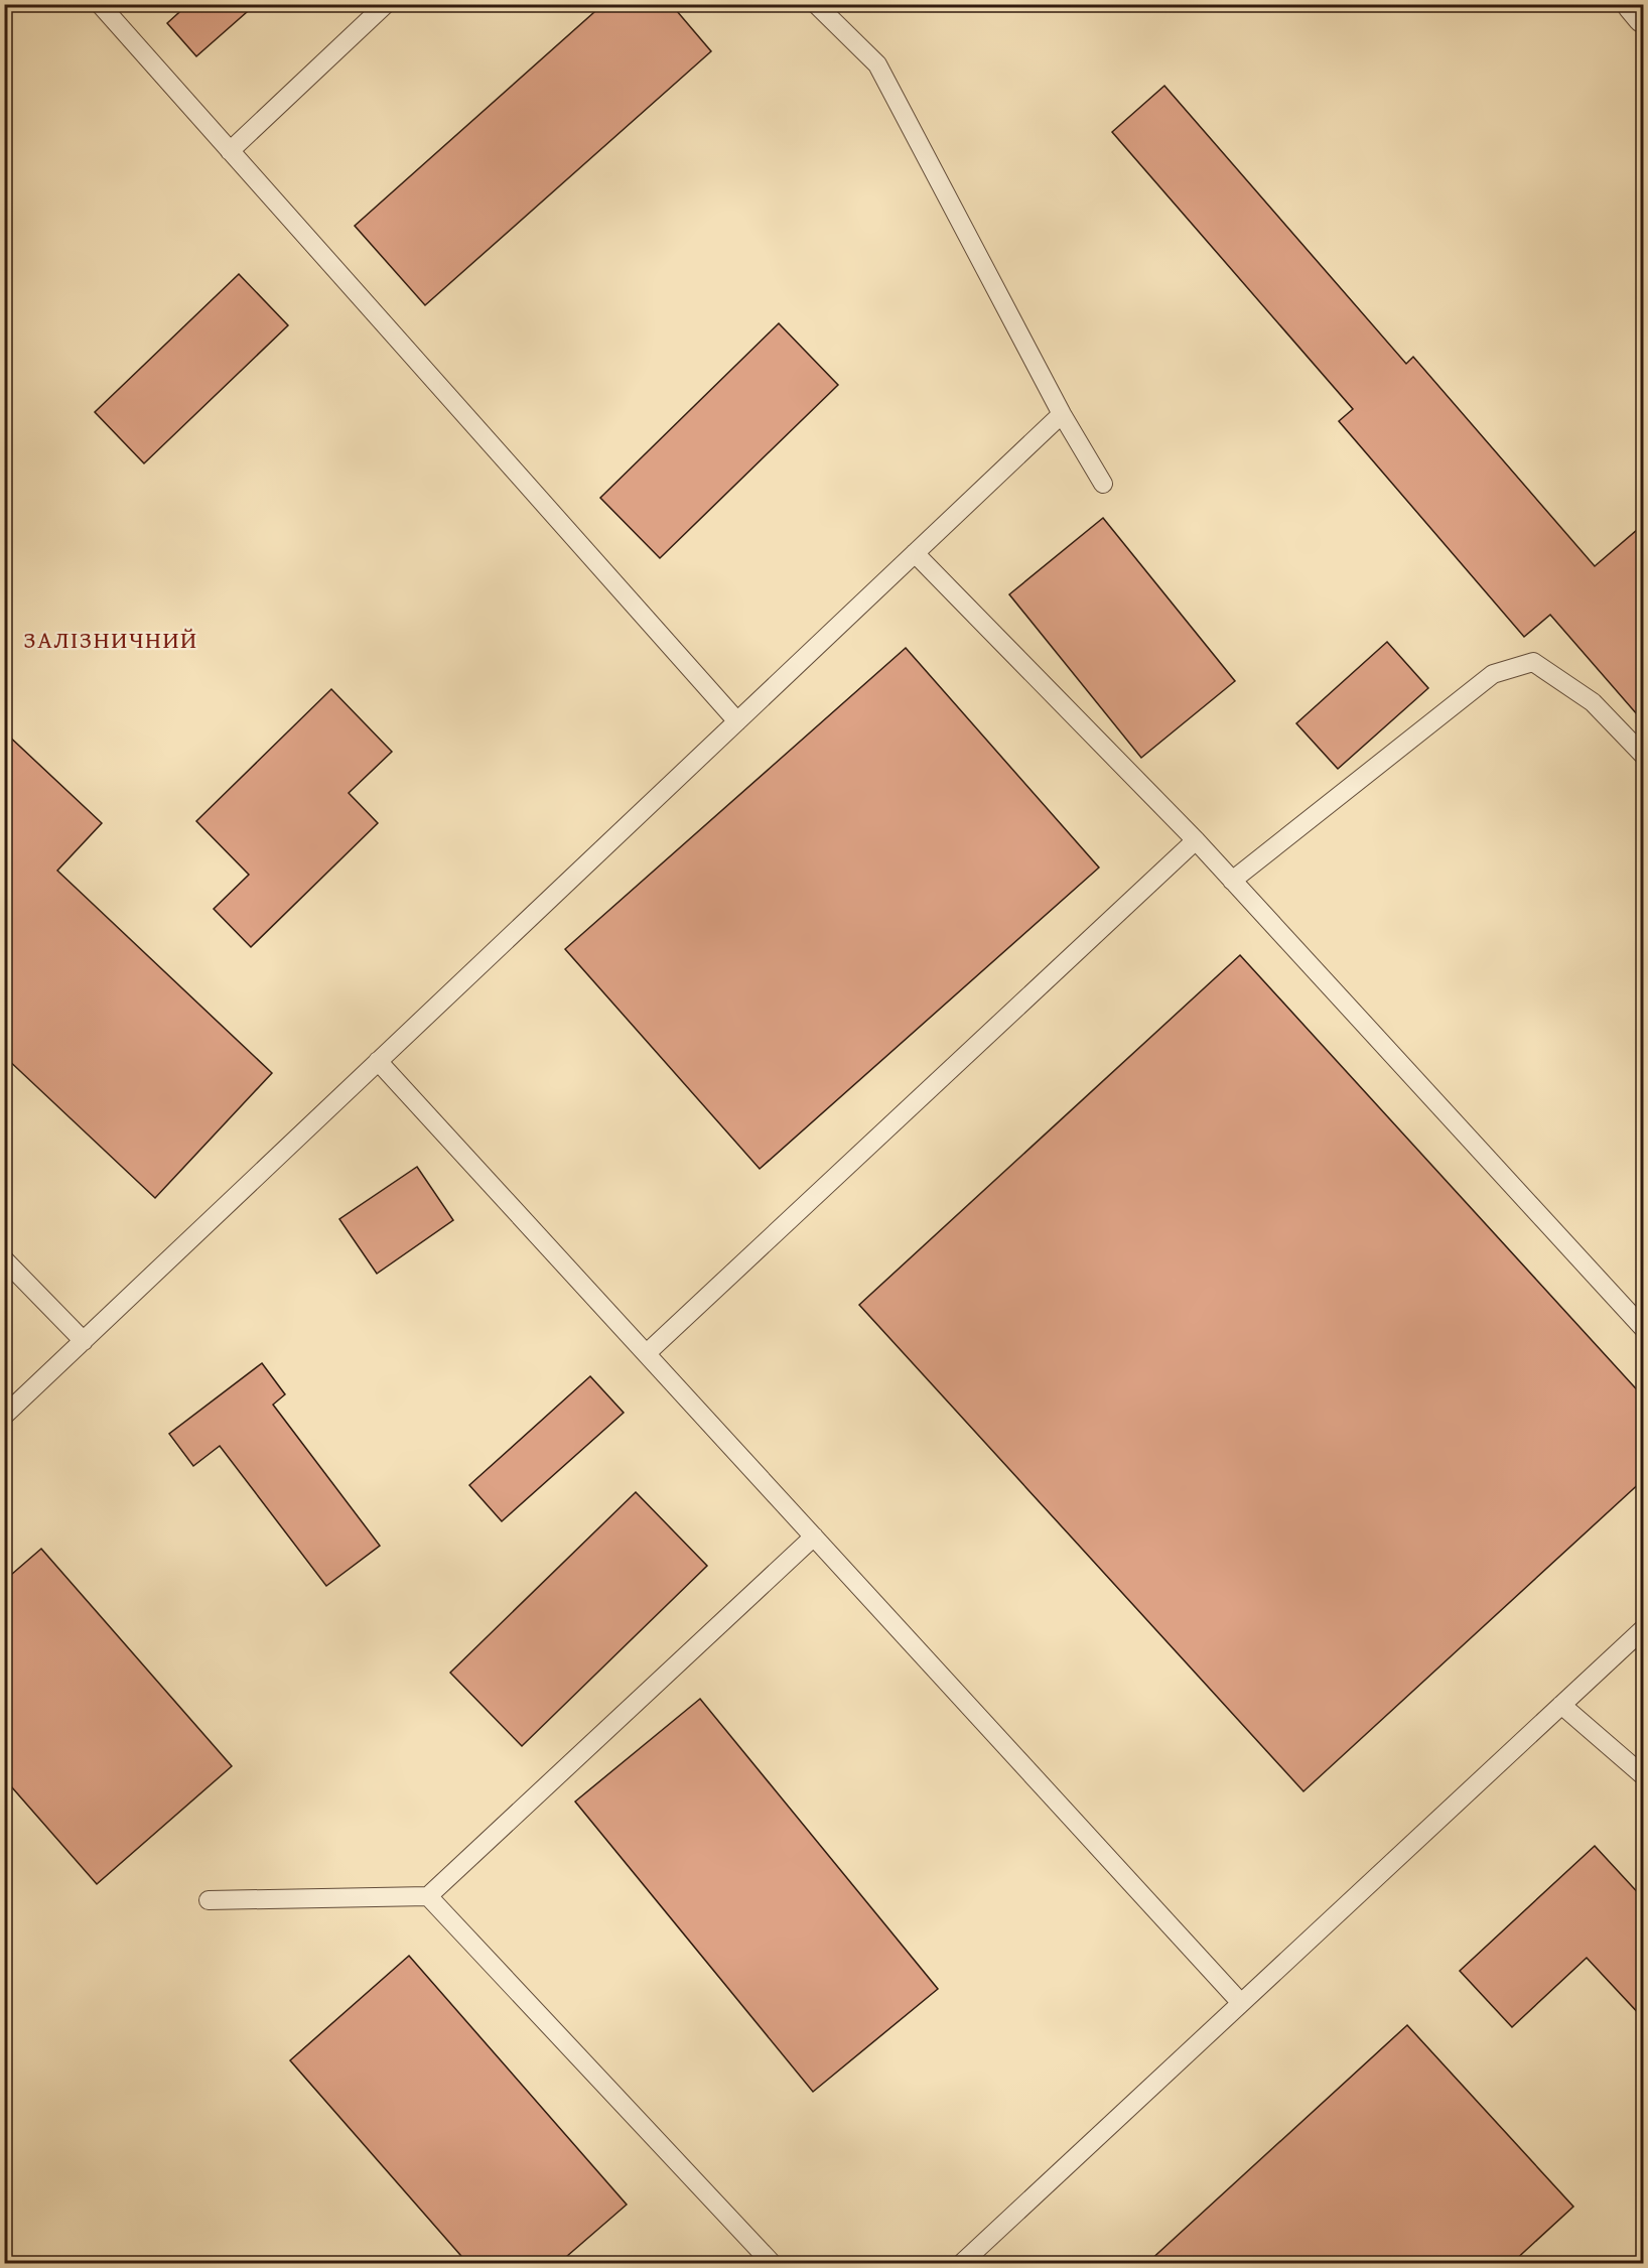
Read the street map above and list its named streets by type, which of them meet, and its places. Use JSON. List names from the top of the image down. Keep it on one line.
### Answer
{"districts":["ЗАЛІЗНИЧНИЙ"]}
